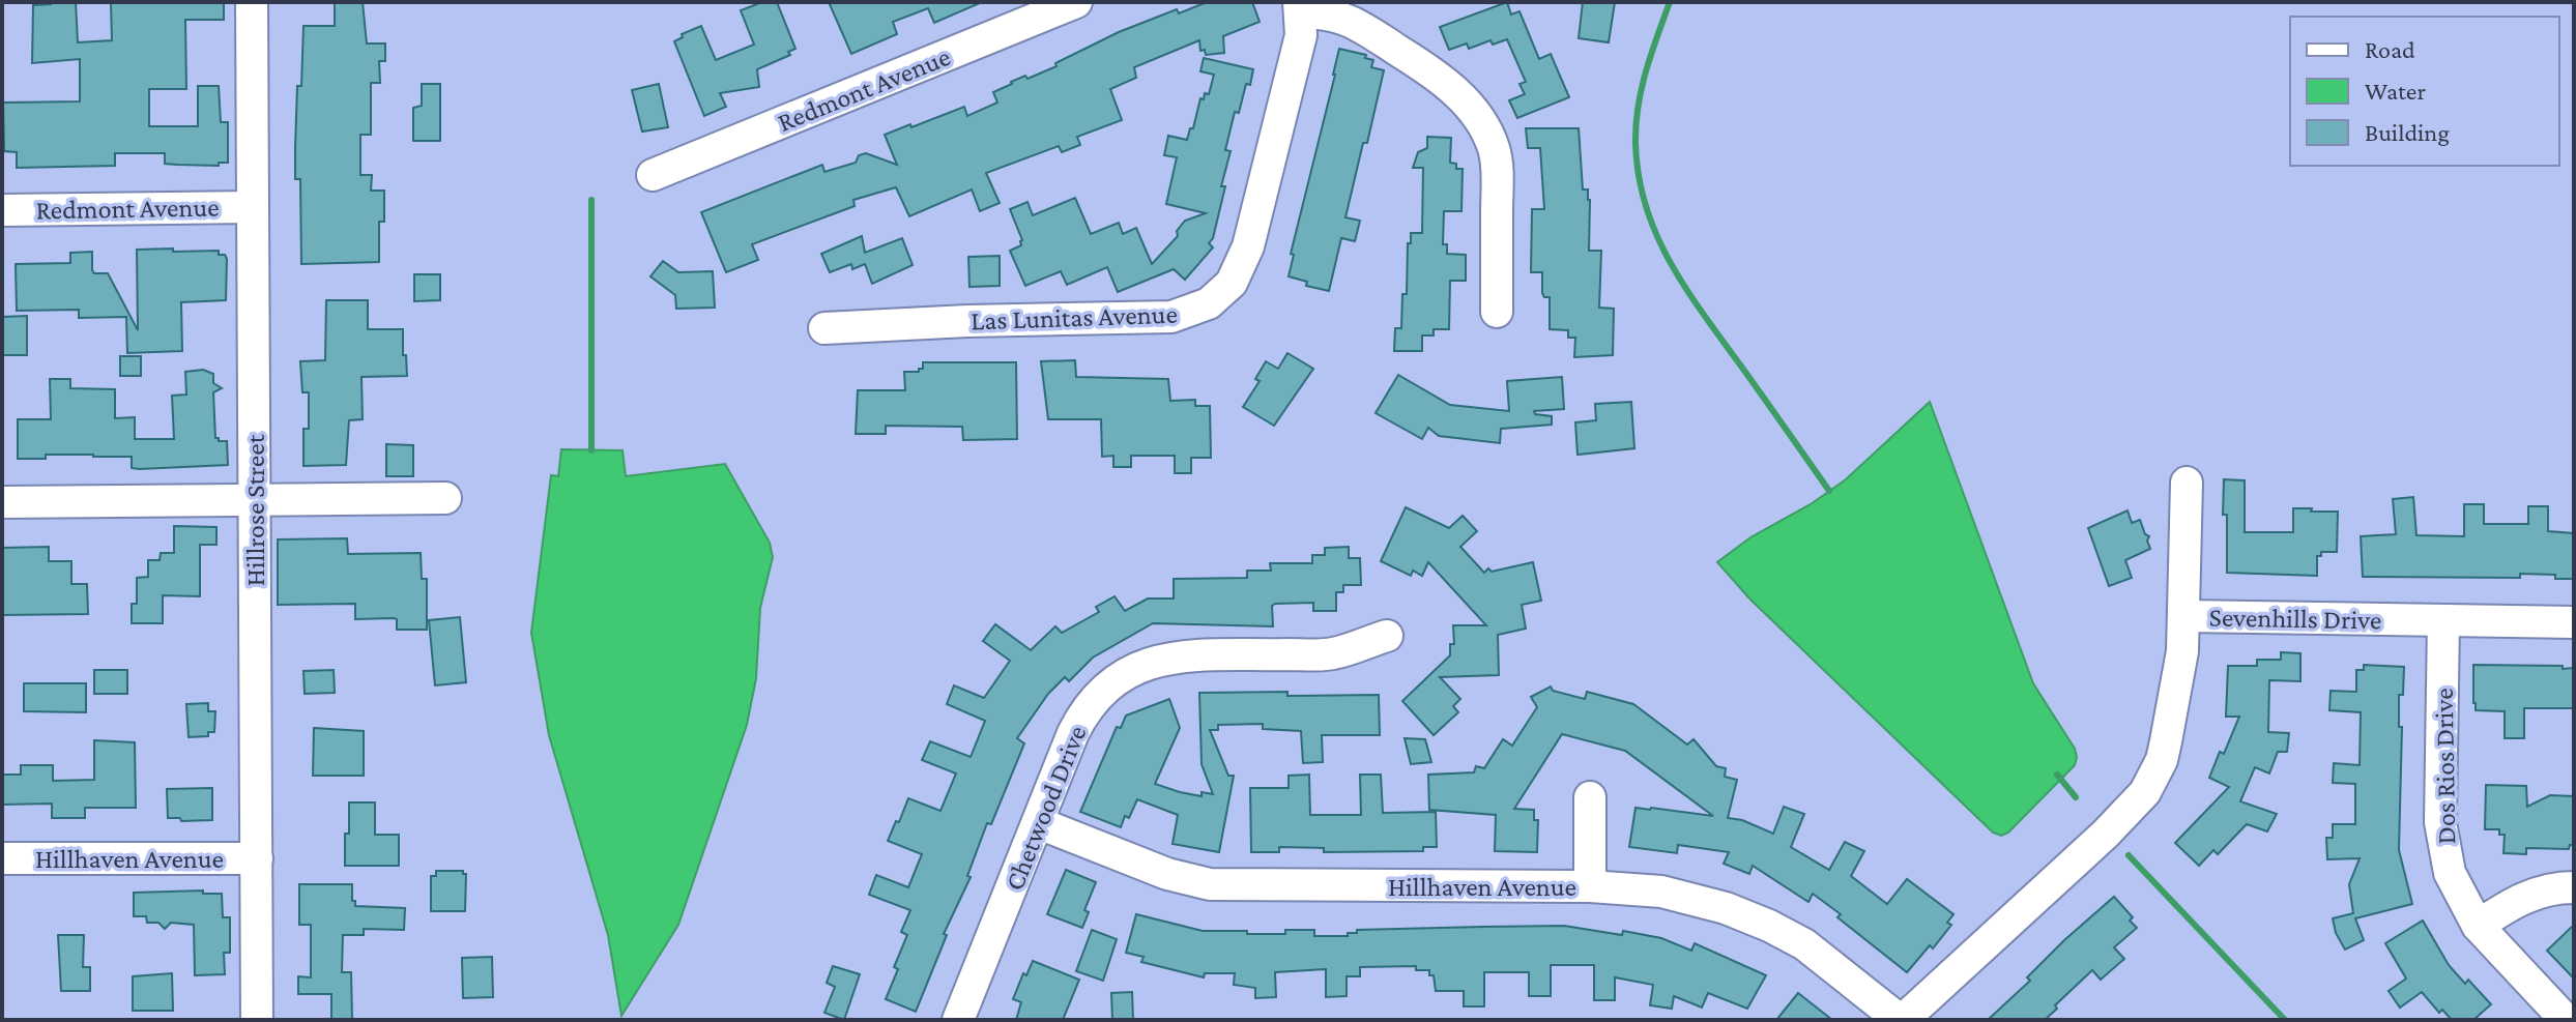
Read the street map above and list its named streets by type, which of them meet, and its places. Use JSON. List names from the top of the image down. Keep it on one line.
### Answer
{"streets":{"street":["Redmont Avenue","Las Lunitas Avenue","Hillrose Street","Sevenhills Drive","Dos Rios Drive","Chetwood Drive","Hillhaven Avenue"]},"crossings":[["Redmont Avenue","Hillrose Street"],["Hillrose Street","Hillhaven Avenue"],["Sevenhills Drive","Dos Rios Drive"],["Sevenhills Drive","Hillhaven Avenue"],["Chetwood Drive","Hillhaven Avenue"]],"legend":["Road","Water","Building"]}
